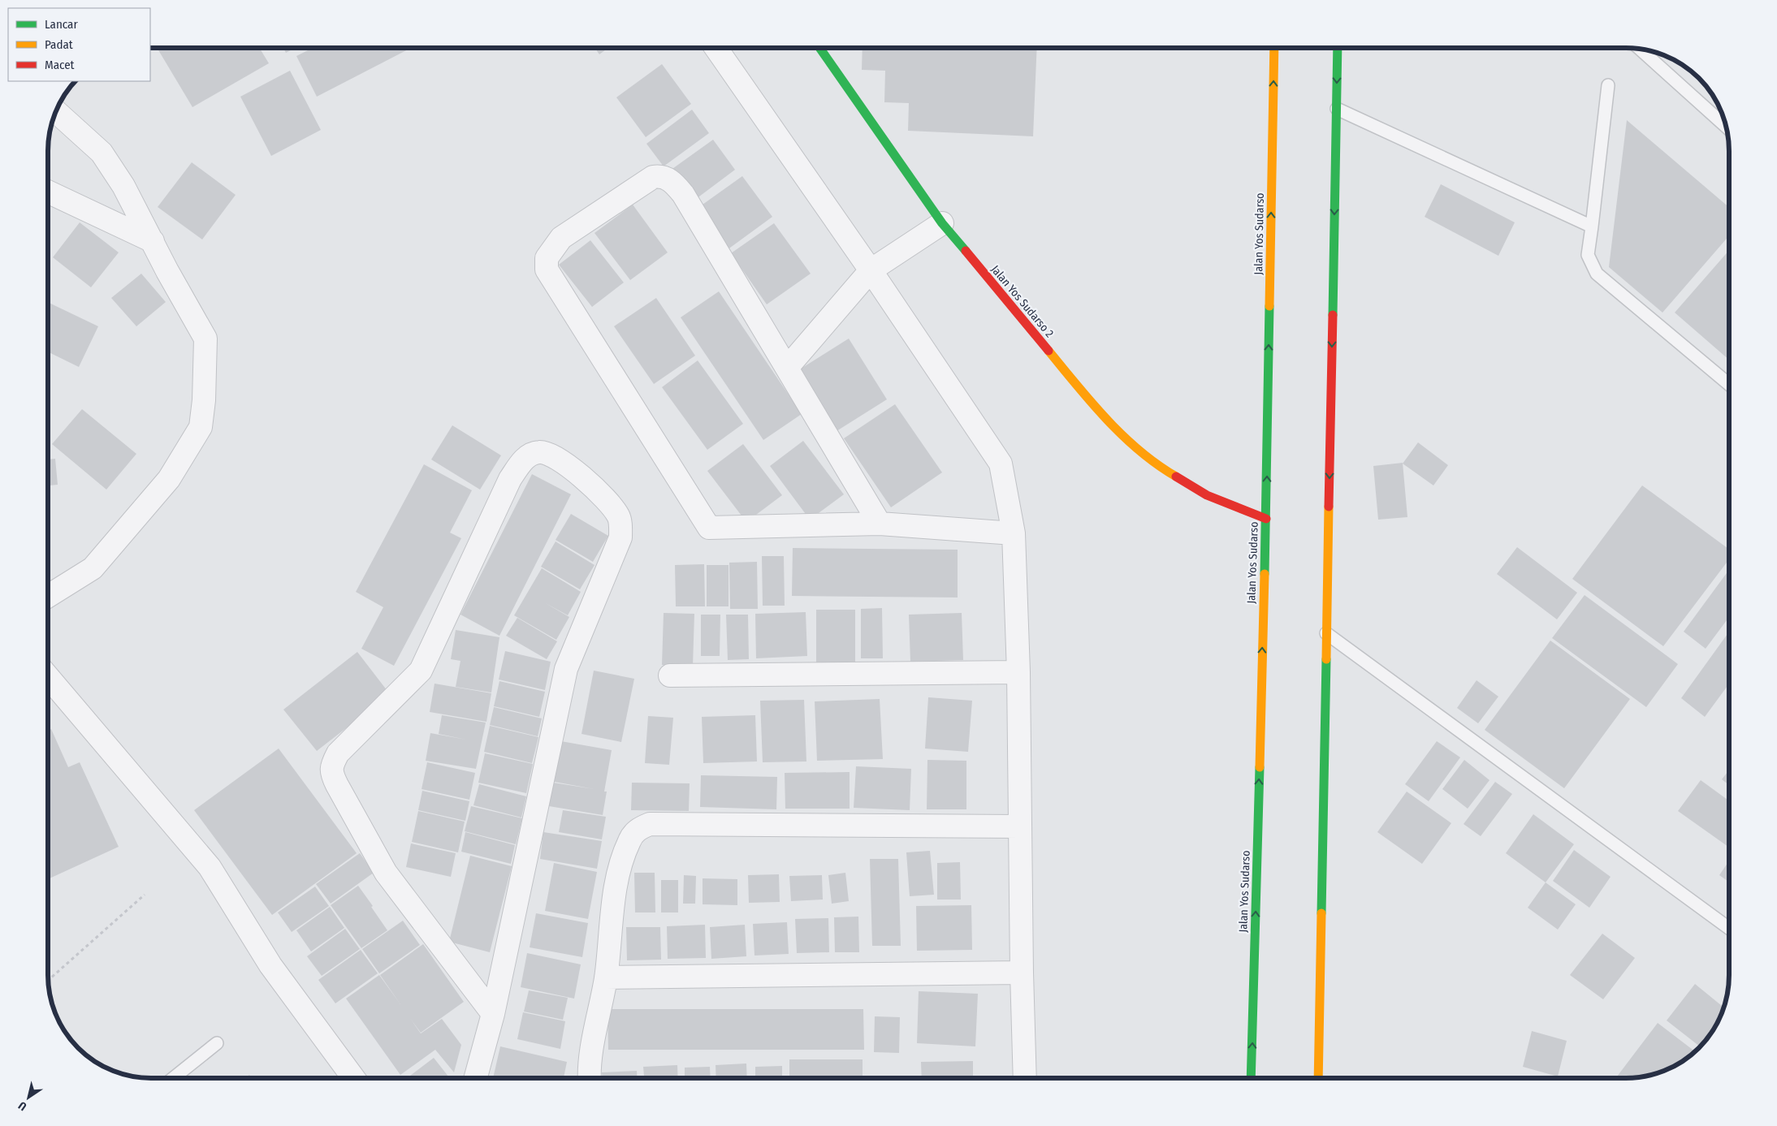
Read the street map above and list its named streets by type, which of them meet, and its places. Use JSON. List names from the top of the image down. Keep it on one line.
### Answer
{"streets":{"main road":["Jalan Yos Sudarso","Jalan Yos Sudarso 2"]},"crossings":[["Jalan Yos Sudarso","Jalan Yos Sudarso 2"]],"legend":["Lancar","Padat","Macet"],"north":"bottom left"}
